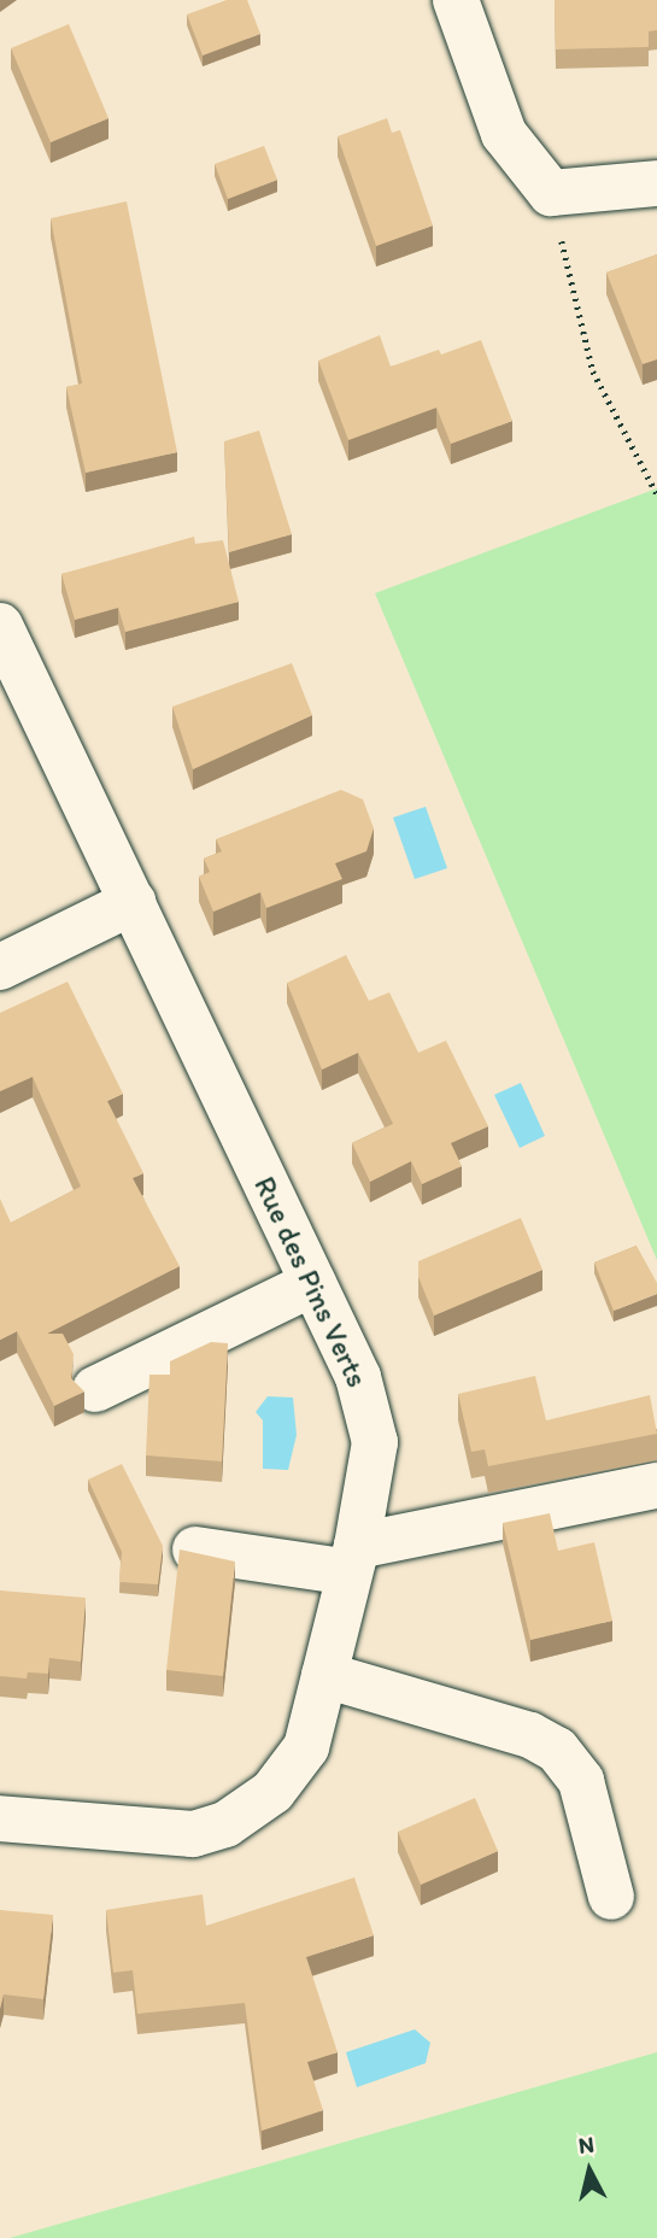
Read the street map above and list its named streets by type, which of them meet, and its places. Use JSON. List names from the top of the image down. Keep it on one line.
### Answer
{"streets":{"street":["Rue des Pins Verts"]},"north":"top"}
